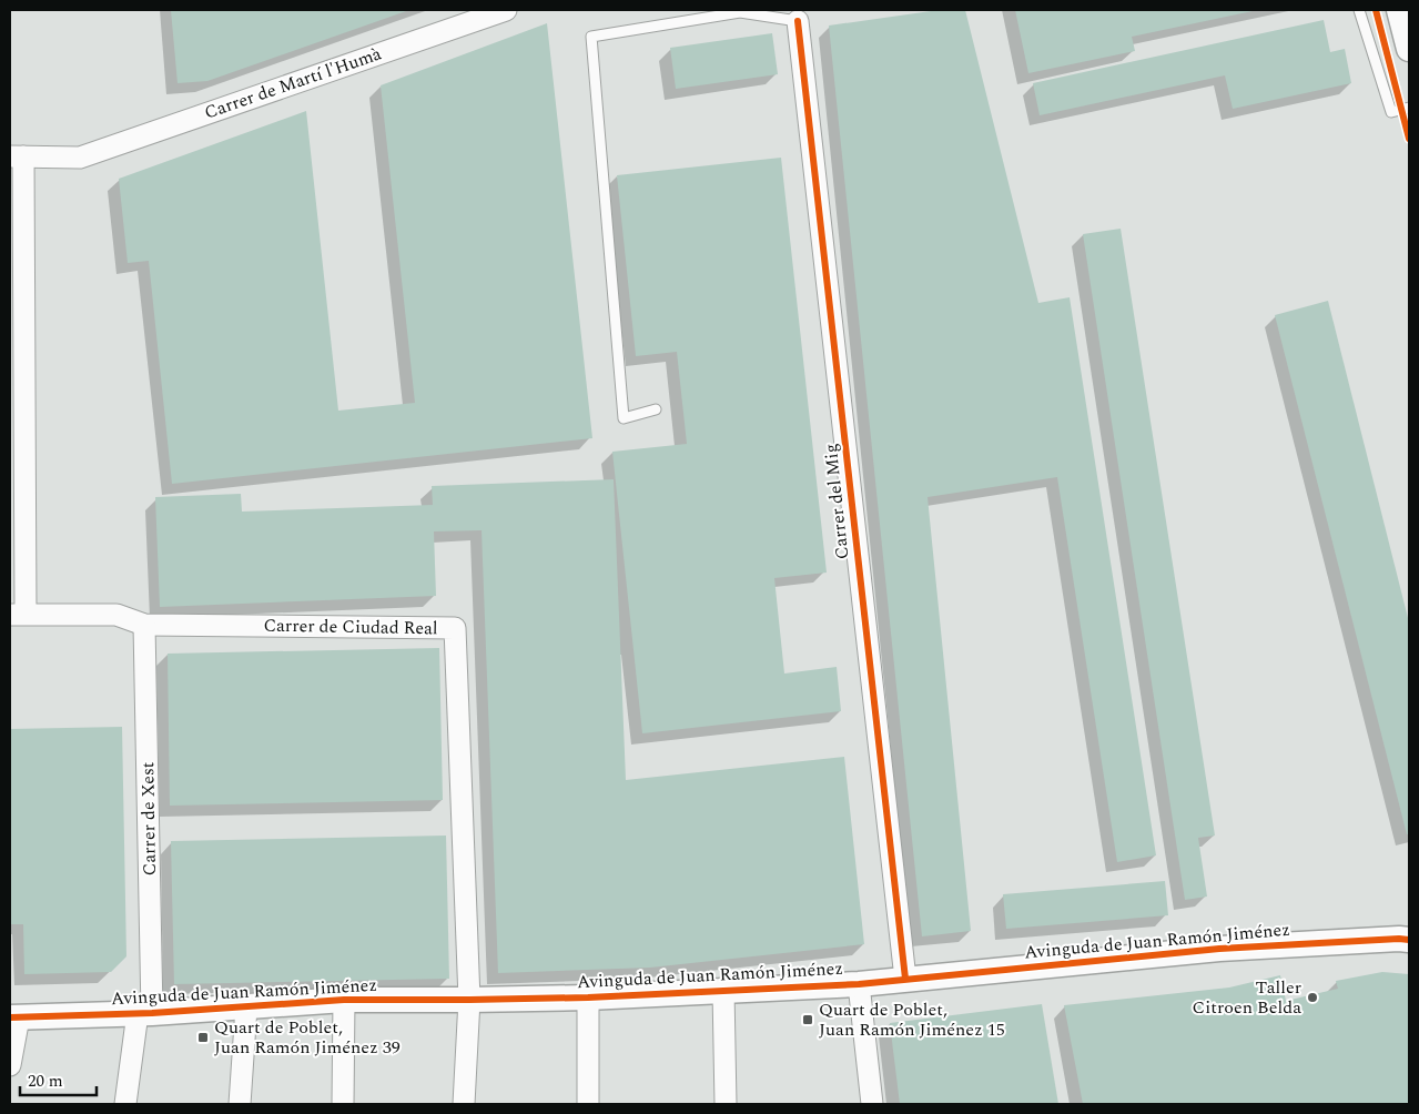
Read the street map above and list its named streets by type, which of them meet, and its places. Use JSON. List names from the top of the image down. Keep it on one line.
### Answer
{"streets":{"street":["Carrer de Martí l'Humà","Carrer del Mig","Carrer de Ciudad Real","Carrer de Xest","Avinguda de Juan Ramón Jiménez"]},"crossings":[["Carrer del Mig","Avinguda de Juan Ramón Jiménez"],["Carrer de Ciudad Real","Carrer de Xest"],["Carrer de Ciudad Real","Avinguda de Juan Ramón Jiménez"],["Carrer de Xest","Avinguda de Juan Ramón Jiménez"]],"places":{"other":["Taller Citroen Belda"],"transit":["Quart de Poblet, Juan Ramón Jiménez 15","Quart de Poblet, Juan Ramón Jiménez 39"]},"scale_bar":"20 m"}
